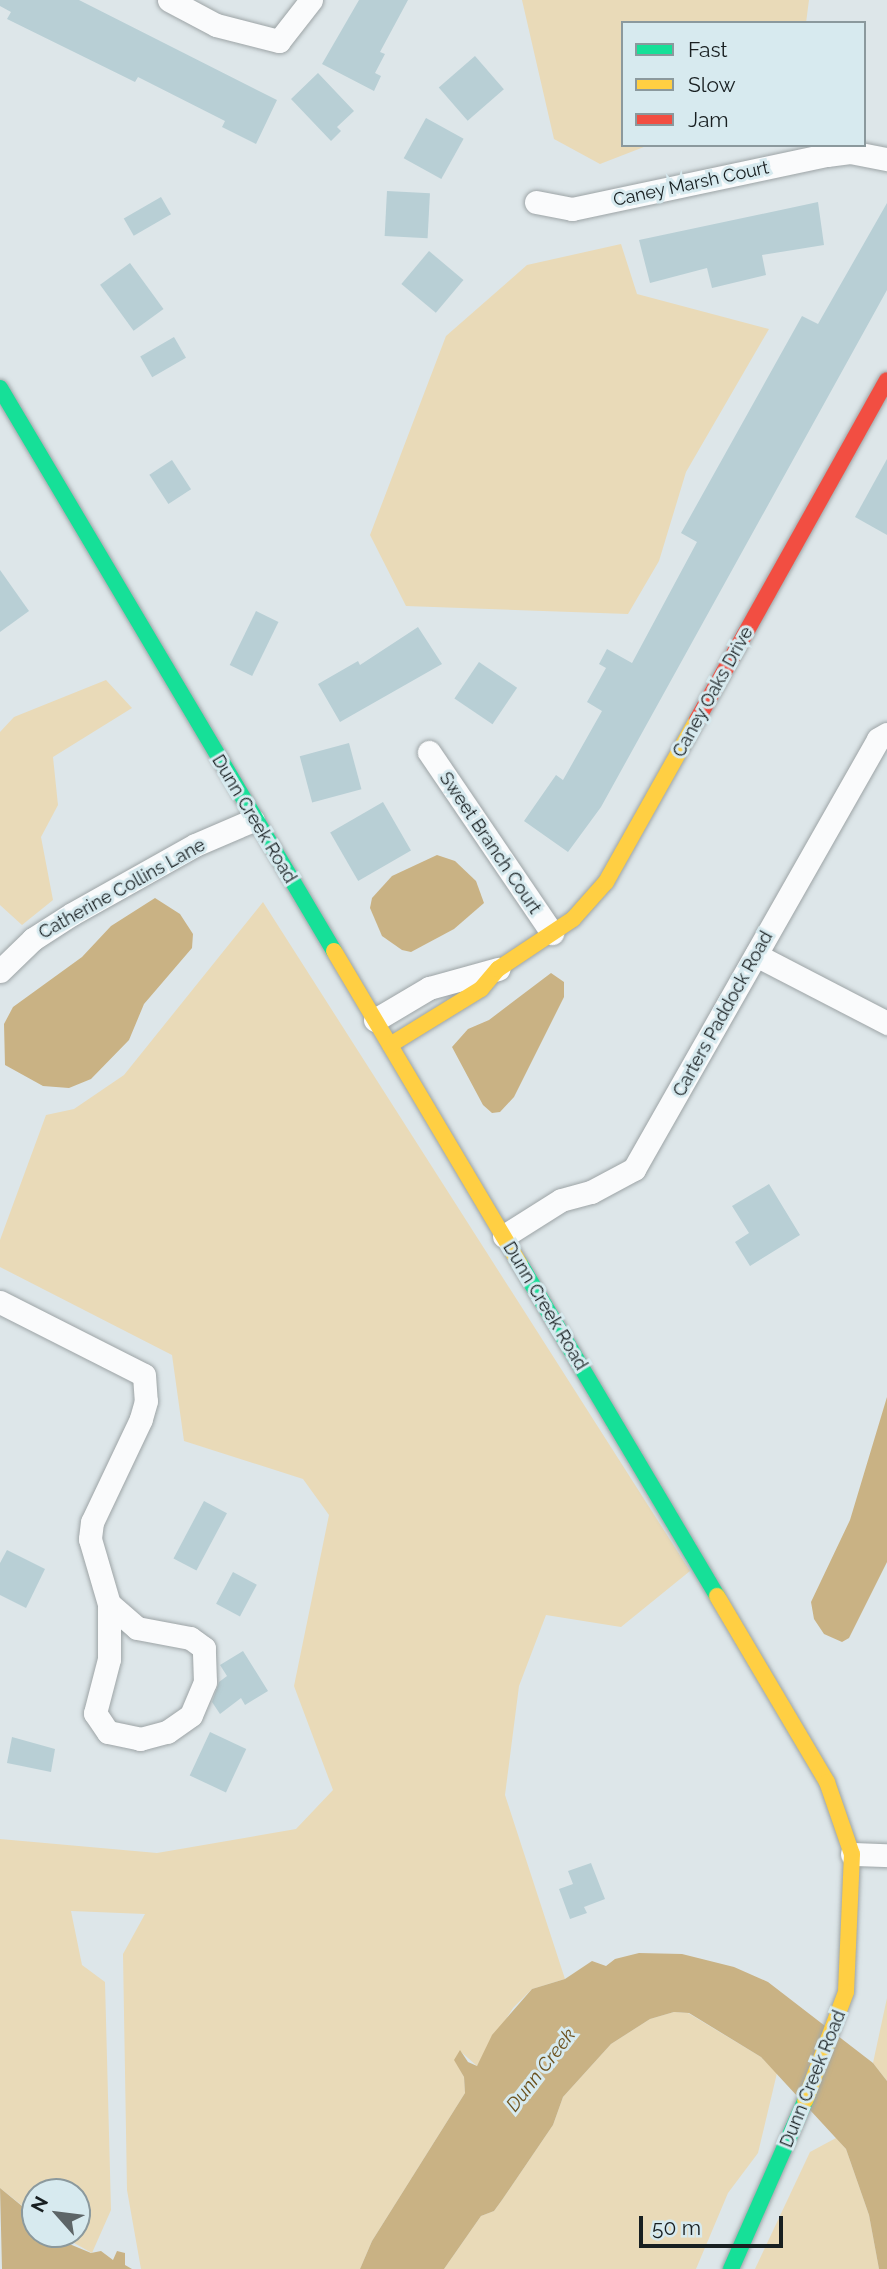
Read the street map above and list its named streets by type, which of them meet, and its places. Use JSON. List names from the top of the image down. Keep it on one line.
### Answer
{"streets":{"street":["Caney Marsh Court","Caney Oaks Drive","Dunn Creek Road","Sweet Branch Court","Catherine Collins Lane","Carters Paddock Road"]},"crossings":[["Caney Oaks Drive","Dunn Creek Road"],["Caney Oaks Drive","Sweet Branch Court"],["Dunn Creek Road","Catherine Collins Lane"],["Dunn Creek Road","Carters Paddock Road"]],"water":["Dunn Creek"],"legend":["Fast","Slow","Jam"],"scale_bar":"50 m","north":"top left"}
